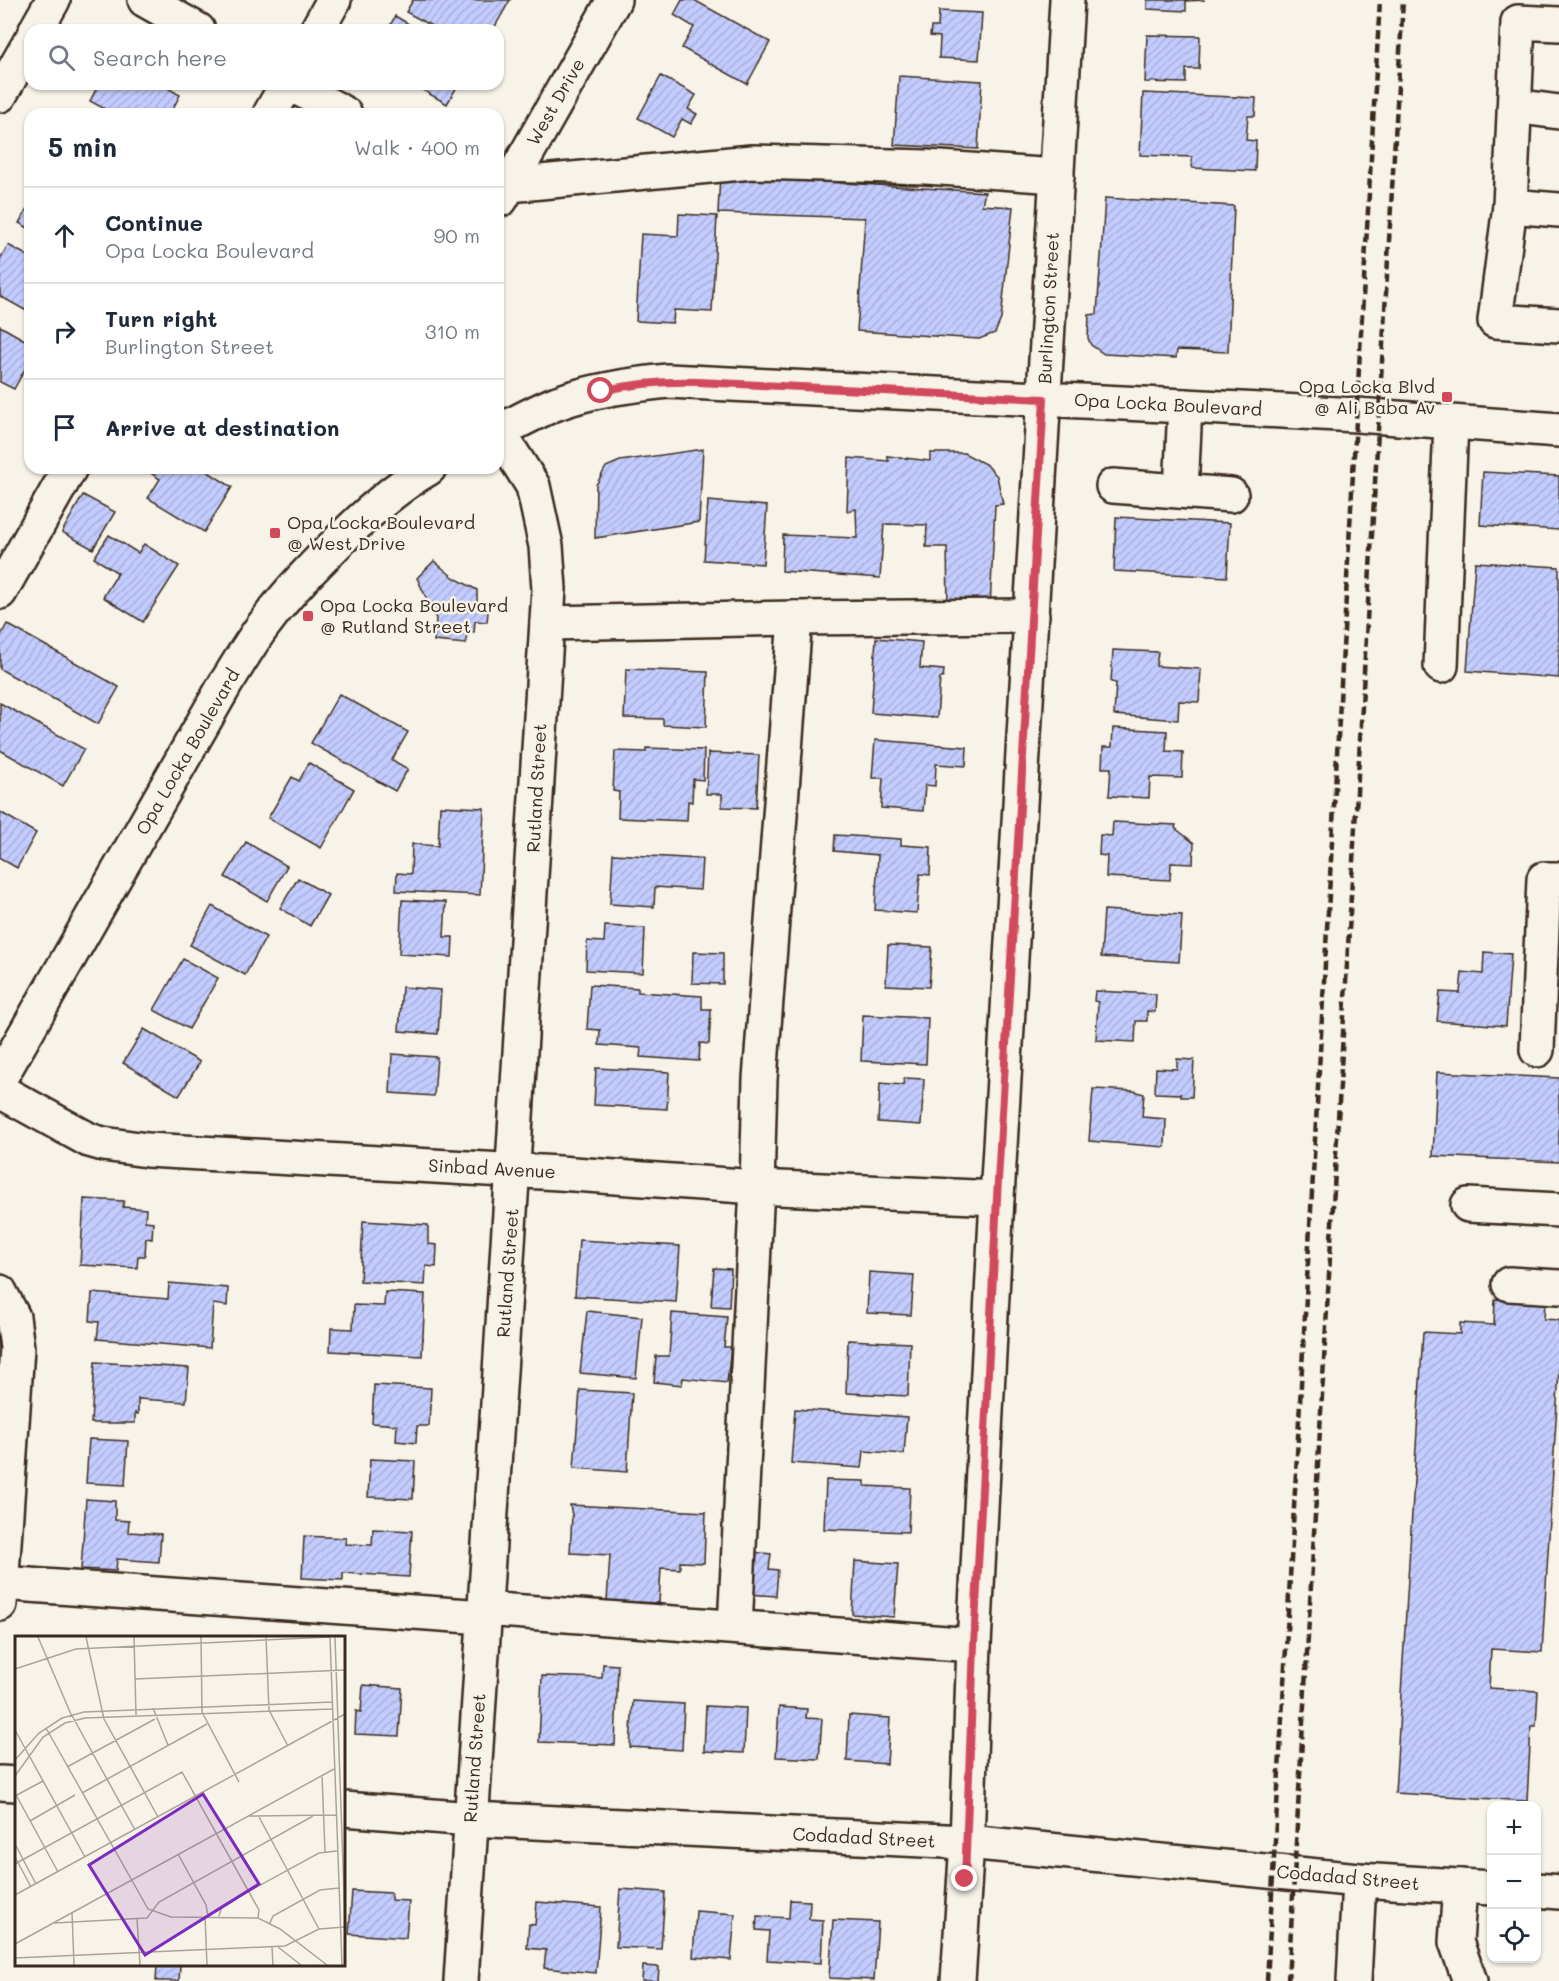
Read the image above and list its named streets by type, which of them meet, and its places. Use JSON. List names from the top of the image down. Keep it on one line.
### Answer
{"streets":{"street":["West Drive","Burlington Street","Opa Locka Boulevard","Rutland Street","Sinbad Avenue","Codadad Street"]},"crossings":[["Burlington Street","Opa Locka Boulevard"],["Burlington Street","Sinbad Avenue"],["Burlington Street","Codadad Street"],["Rutland Street","Sinbad Avenue"],["Rutland Street","Codadad Street"]],"places":{"transit":["Opa Locka Blvd @ Ali Baba Av","Opa Locka Boulevard @ West Drive","Opa Locka Boulevard @ Rutland Street"]},"page":{"search":"Search here","heading":["5 min","Walk · 400 m"],"list":[["Continue","Opa Locka Boulevard","90 m"],["Turn right","Burlington Street","310 m"],"Arrive at destination"],"map_buttons":["+","−"]}}
